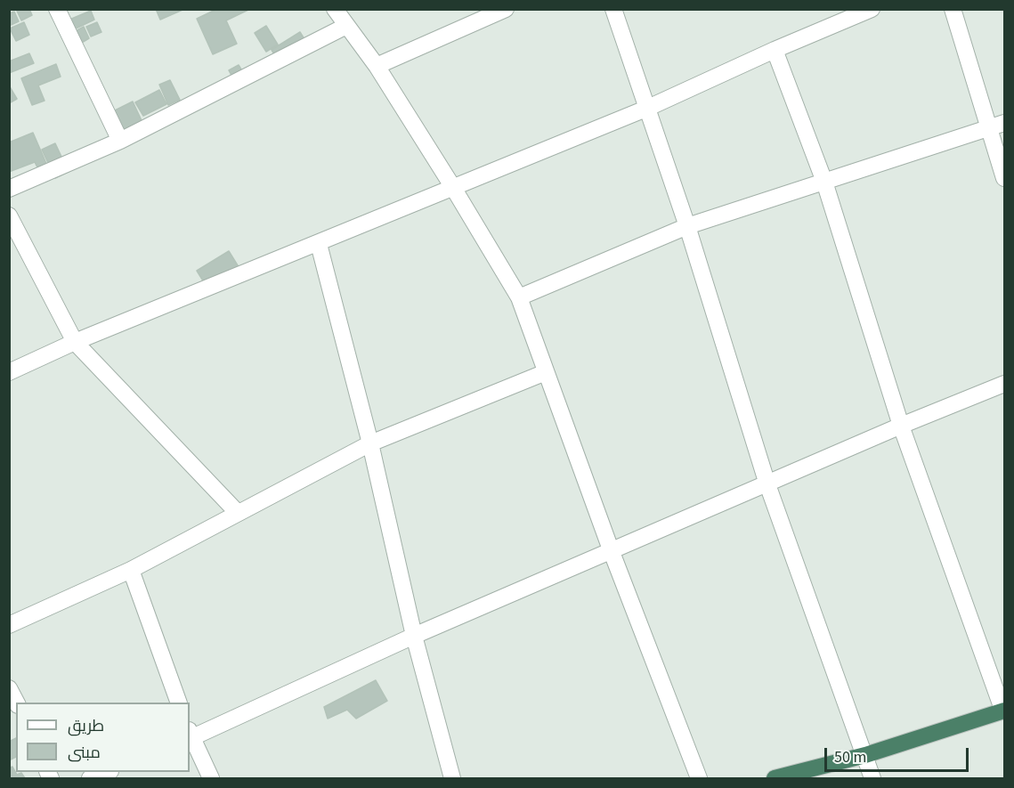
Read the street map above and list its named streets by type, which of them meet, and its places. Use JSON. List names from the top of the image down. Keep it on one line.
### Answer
{"legend":["طريق","مبنى"],"scale_bar":"50 m"}
